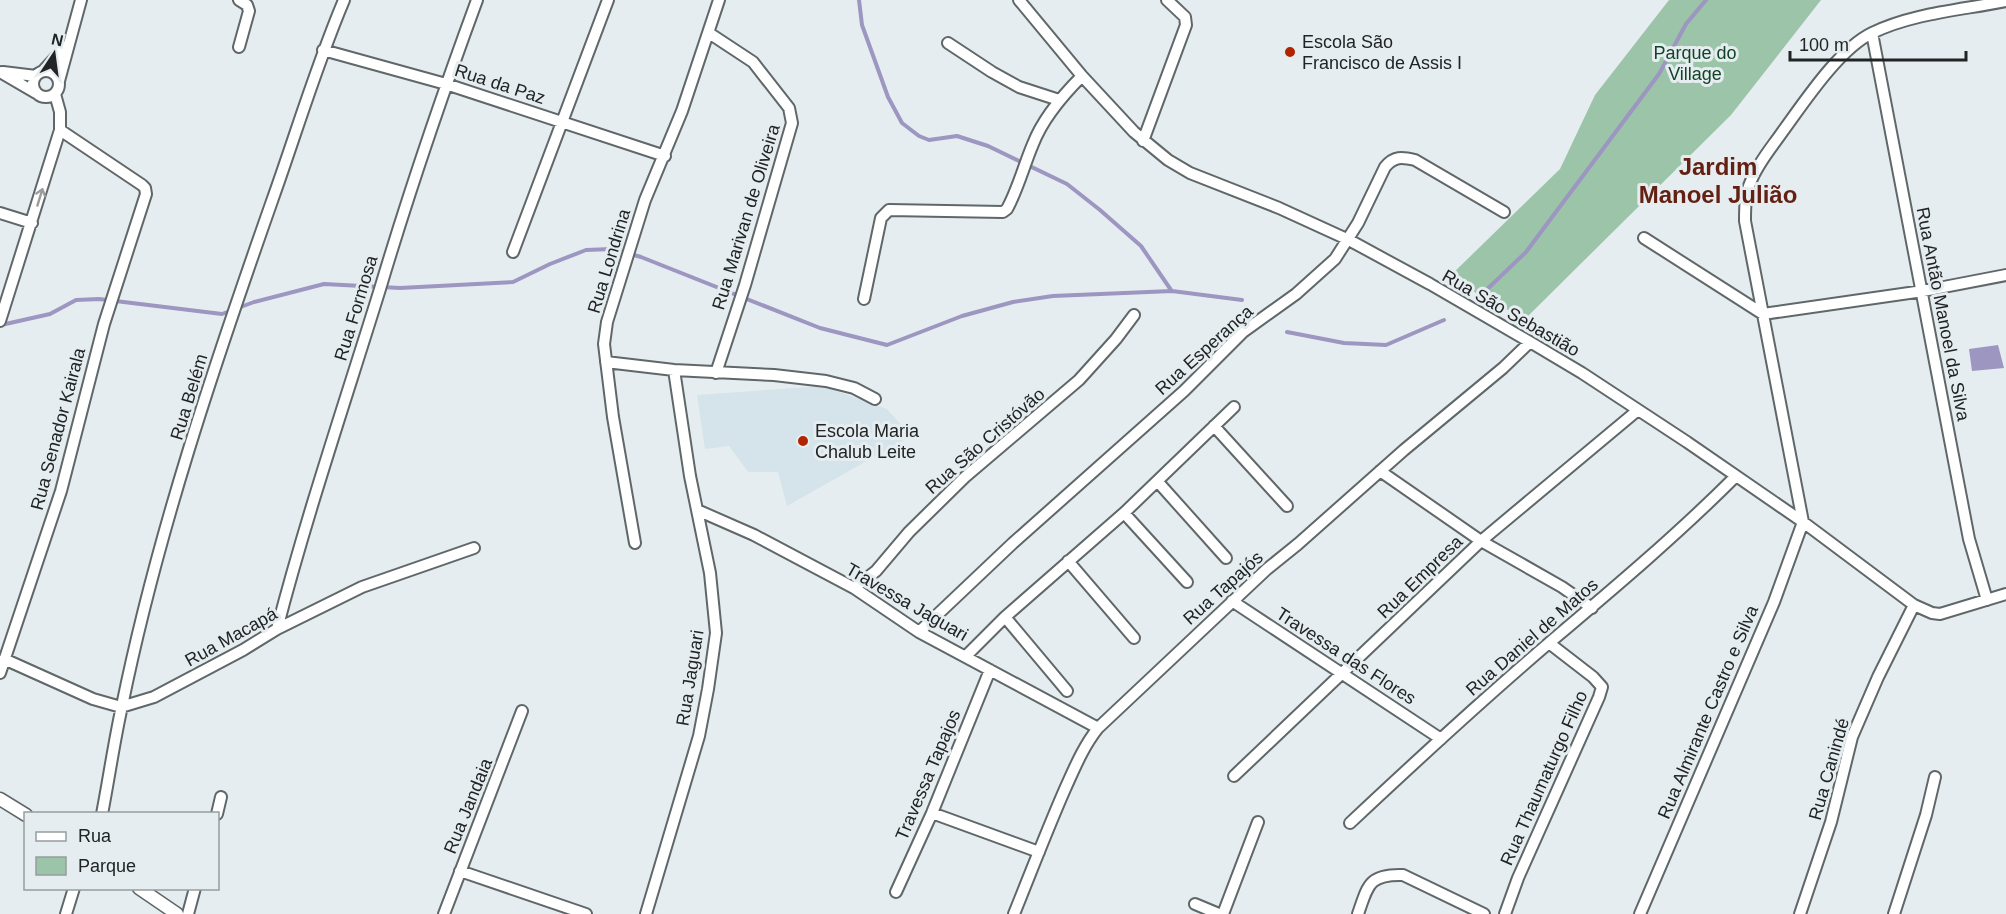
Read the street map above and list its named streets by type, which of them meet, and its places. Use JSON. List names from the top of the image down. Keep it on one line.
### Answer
{"streets":{"street":["Rua da Paz","Rua Marivan de Oliveira","Rua Londrina","Rua Formosa","Rua São Sebastião","Rua Antão Manoel da Silva","Rua Esperança","Rua Belém","Rua Senador Kairala","Rua São Cristóvão","Rua Empresa","Rua Tapajós","Travessa Jaguari","Rua Macapá","Rua Daniel de Matos","Travessa das Flores","Rua Jaguari","Rua Almirante Castro e Silva","Rua Canindé","Travessa Tapajos","Rua Thaumaturgo Filho","Rua Jandaia"]},"crossings":[["Rua da Paz","Rua Londrina"],["Rua da Paz","Rua Formosa"],["Rua da Paz","Rua Belém"],["Rua Marivan de Oliveira","Rua Londrina"],["Rua Formosa","Rua Macapá"],["Rua São Sebastião","Rua Antão Manoel da Silva"],["Rua São Sebastião","Rua Esperança"],["Rua São Sebastião","Rua Empresa"],["Rua São Sebastião","Rua Tapajós"],["Rua São Sebastião","Rua Daniel de Matos"],["Rua São Sebastião","Rua Almirante Castro e Silva"],["Rua São Sebastião","Rua Canindé"],["Rua Esperança","Travessa Jaguari"],["Rua Belém","Rua Macapá"],["Rua São Cristóvão","Travessa Jaguari"],["Rua Empresa","Travessa das Flores"],["Rua Tapajós","Travessa Jaguari"],["Rua Tapajós","Travessa das Flores"],["Travessa Jaguari","Rua Jaguari"],["Travessa Jaguari","Travessa Tapajos"],["Rua Daniel de Matos","Travessa das Flores"],["Rua Daniel de Matos","Rua Thaumaturgo Filho"]],"districts":["Jardim Manoel Julião"],"parks":["Parque do Village"],"places":["Escola São Francisco de Assis I","Escola Maria Chalub Leite"],"legend":["Rua","Parque"],"scale_bar":"100 m","north":"top"}
